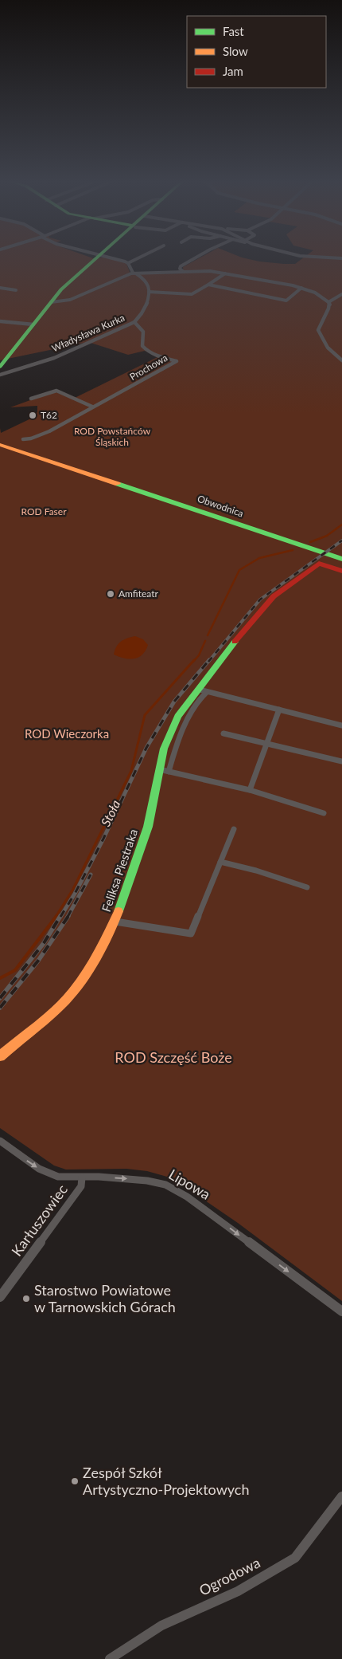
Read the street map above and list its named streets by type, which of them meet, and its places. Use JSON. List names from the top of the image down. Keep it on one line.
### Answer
{"streets":{"main road":["Obwodnica","Feliksa Piestraka"],"street":["Władysława Kurka","Prochowa","Lipowa","Karłuszowiec","Ogrodowa"]},"crossings":[["Władysława Kurka","Prochowa"],["Lipowa","Karłuszowiec"]],"one_way":["Lipowa"],"water":["Stoła"],"parks":["ROD Powstańców Śląskich","ROD Faser","ROD Wieczorka","ROD Szczęść Boże"],"places":["T62","Amfiteatr","Starostwo Powiatowe w Tarnowskich Górach","Zespół Szkół Artystyczno-Projektowych"],"legend":["Fast","Slow","Jam"]}
